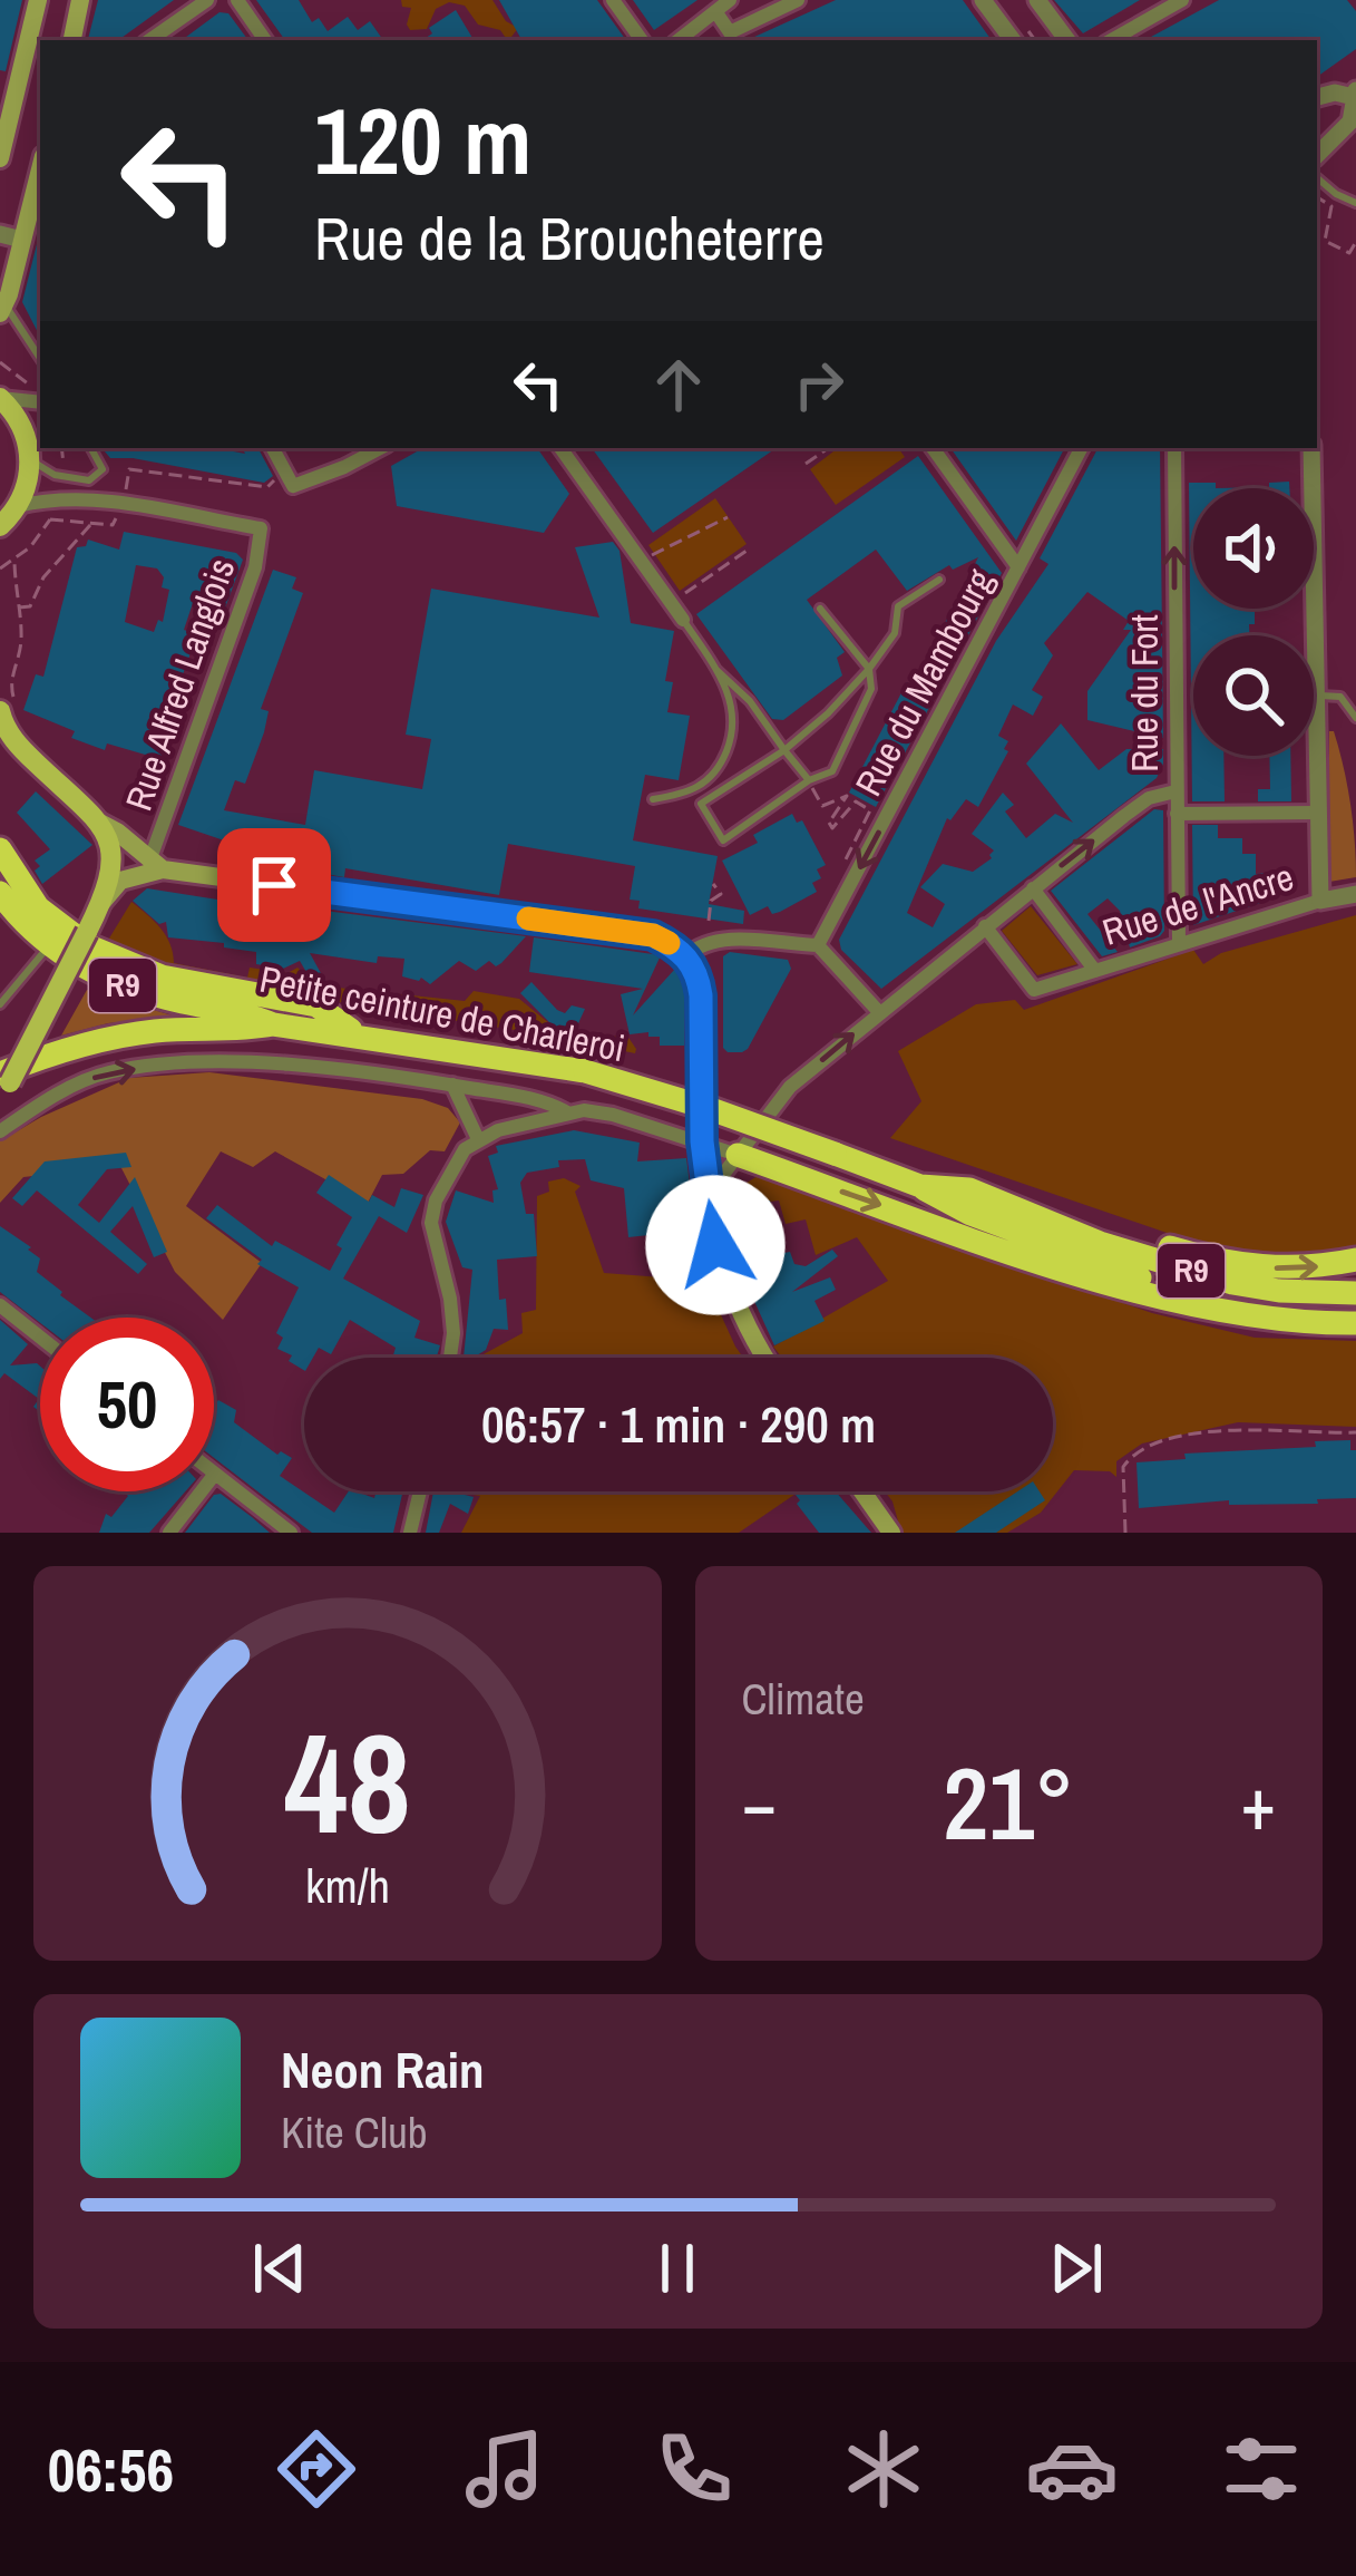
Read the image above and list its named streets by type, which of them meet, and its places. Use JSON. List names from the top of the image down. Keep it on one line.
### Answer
{"streets":{"highway":["R9","Petite ceinture de Charleroi"],"street":["Rue du Mambourg","Rue Alfred Langlois","Rue du Fort","Rue de l'Ancre"]},"crossings":[["Rue du Fort","Rue de l'Ancre"]],"one_way":["Rue du Mambourg","Rue du Fort"],"page":{"turn":["120 m","Rue de la Broucheterre"],"limit":"50","trip":"06:57 · 1 min · 290 m","tile":"Climate","heat":["−","21°","+"],"song":["Neon Rain","Kite Club"],"tabs":"06:56","gauge":["48","km/h"]}}
